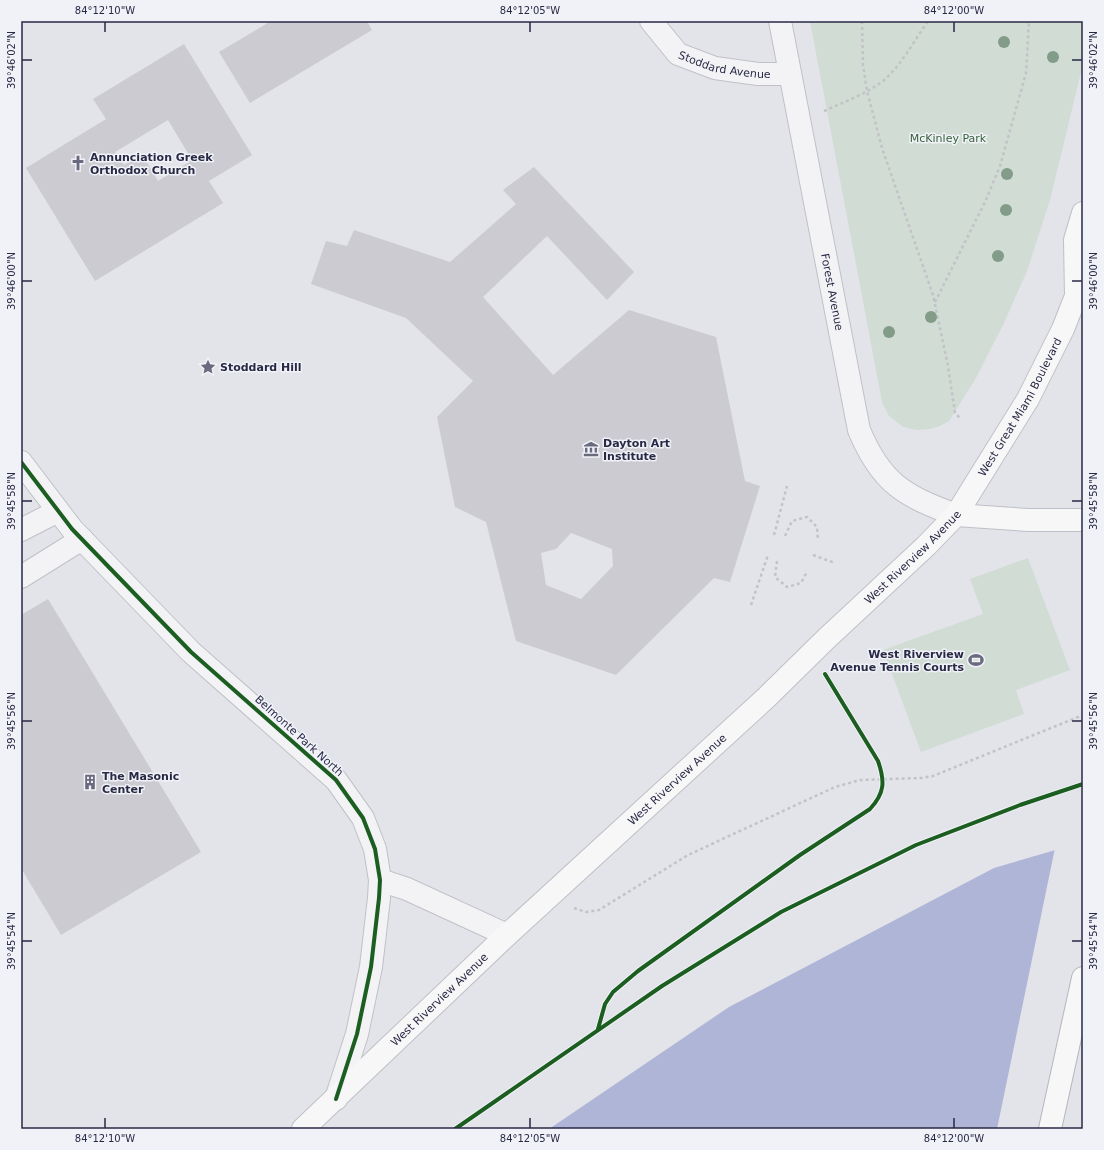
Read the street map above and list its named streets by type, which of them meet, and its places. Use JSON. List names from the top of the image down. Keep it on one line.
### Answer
{"streets":{"main road":["West Great Miami Boulevard","West Riverview Avenue"],"street":["Stoddard Avenue","Forest Avenue","Belmonte Park North"]},"crossings":[["Stoddard Avenue","Forest Avenue"],["Forest Avenue","West Great Miami Boulevard"],["Forest Avenue","West Riverview Avenue"],["West Great Miami Boulevard","West Riverview Avenue"],["West Riverview Avenue","Belmonte Park North"]],"parks":["McKinley Park"],"places":{"church":["Annunciation Greek Orthodox Church"],"place":["Stoddard Hill"],"museum":["Dayton Art Institute"],"sports":["West Riverview Avenue Tennis Courts"],"building":["The Masonic Center"]},"coordinates":["84°12'10\"W","84°12'05\"W","84°12'00\"W","39°46'02\"N","39°46'00\"N","39°45'58\"N","39°45'56\"N","39°45'54\"N"]}
